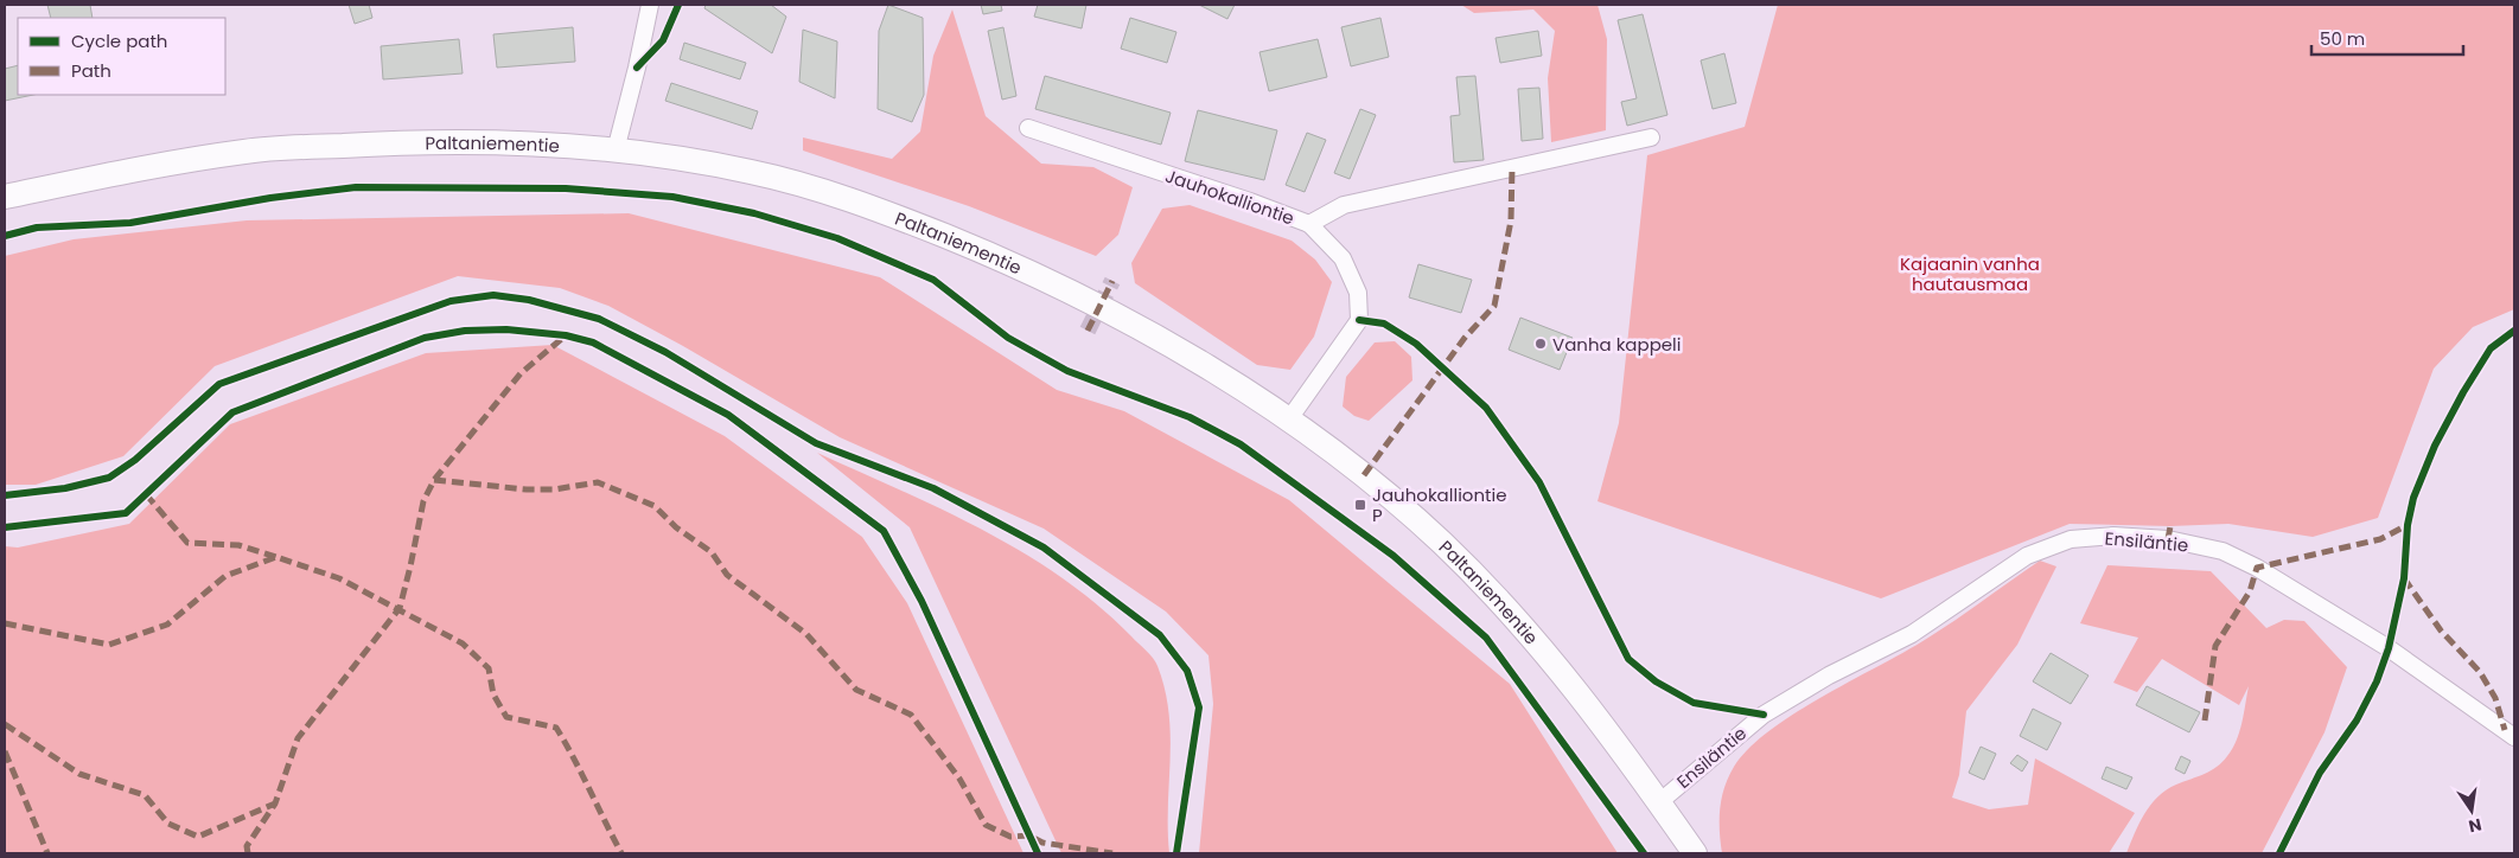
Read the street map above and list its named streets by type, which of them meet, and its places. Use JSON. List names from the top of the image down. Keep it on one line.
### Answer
{"streets":{"street":["Paltaniementie","Jauhokalliontie","Ensiläntie"]},"crossings":[["Paltaniementie","Jauhokalliontie"],["Paltaniementie","Ensiläntie"]],"parks":["Kajaanin vanha hautausmaa"],"places":{"other":["Vanha kappeli"],"transit":["Jauhokalliontie P"]},"legend":["Cycle path","Path"],"scale_bar":"50 m","north":"bottom"}
